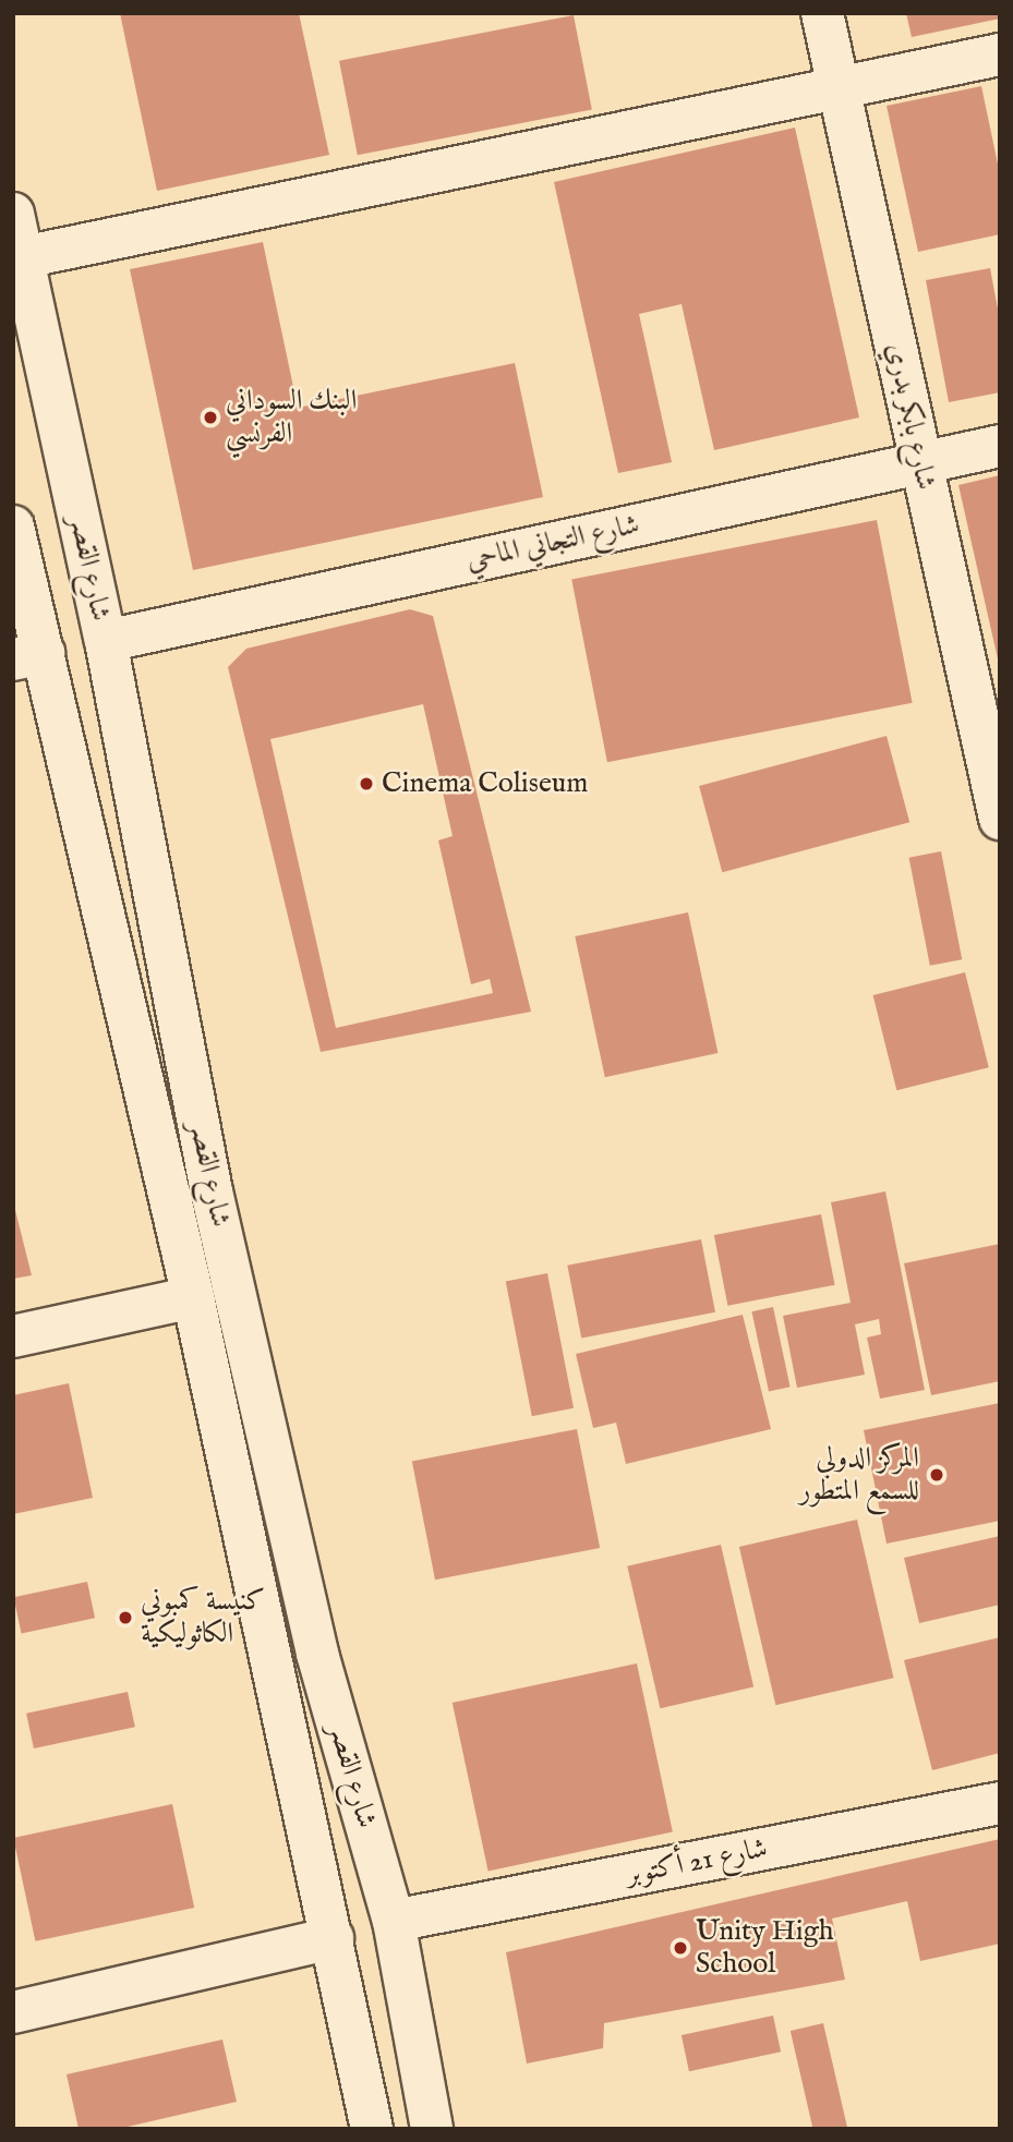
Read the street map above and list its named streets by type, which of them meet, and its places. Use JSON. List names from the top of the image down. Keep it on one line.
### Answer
{"streets":{"street":["شارع بابكر بدري","شارع التجاني الماحي","شارع القصر","شارع 21 أكتوبر"]},"crossings":[["شارع بابكر بدري","شارع التجاني الماحي"],["شارع التجاني الماحي","شارع القصر"],["شارع القصر","شارع 21 أكتوبر"]],"places":["البنك السوداني الفرنسي","Cinema Coliseum","المركز الدولي للسمع المتطور","كنيسة كمبوني الكاثوليكية","Unity High School"]}
